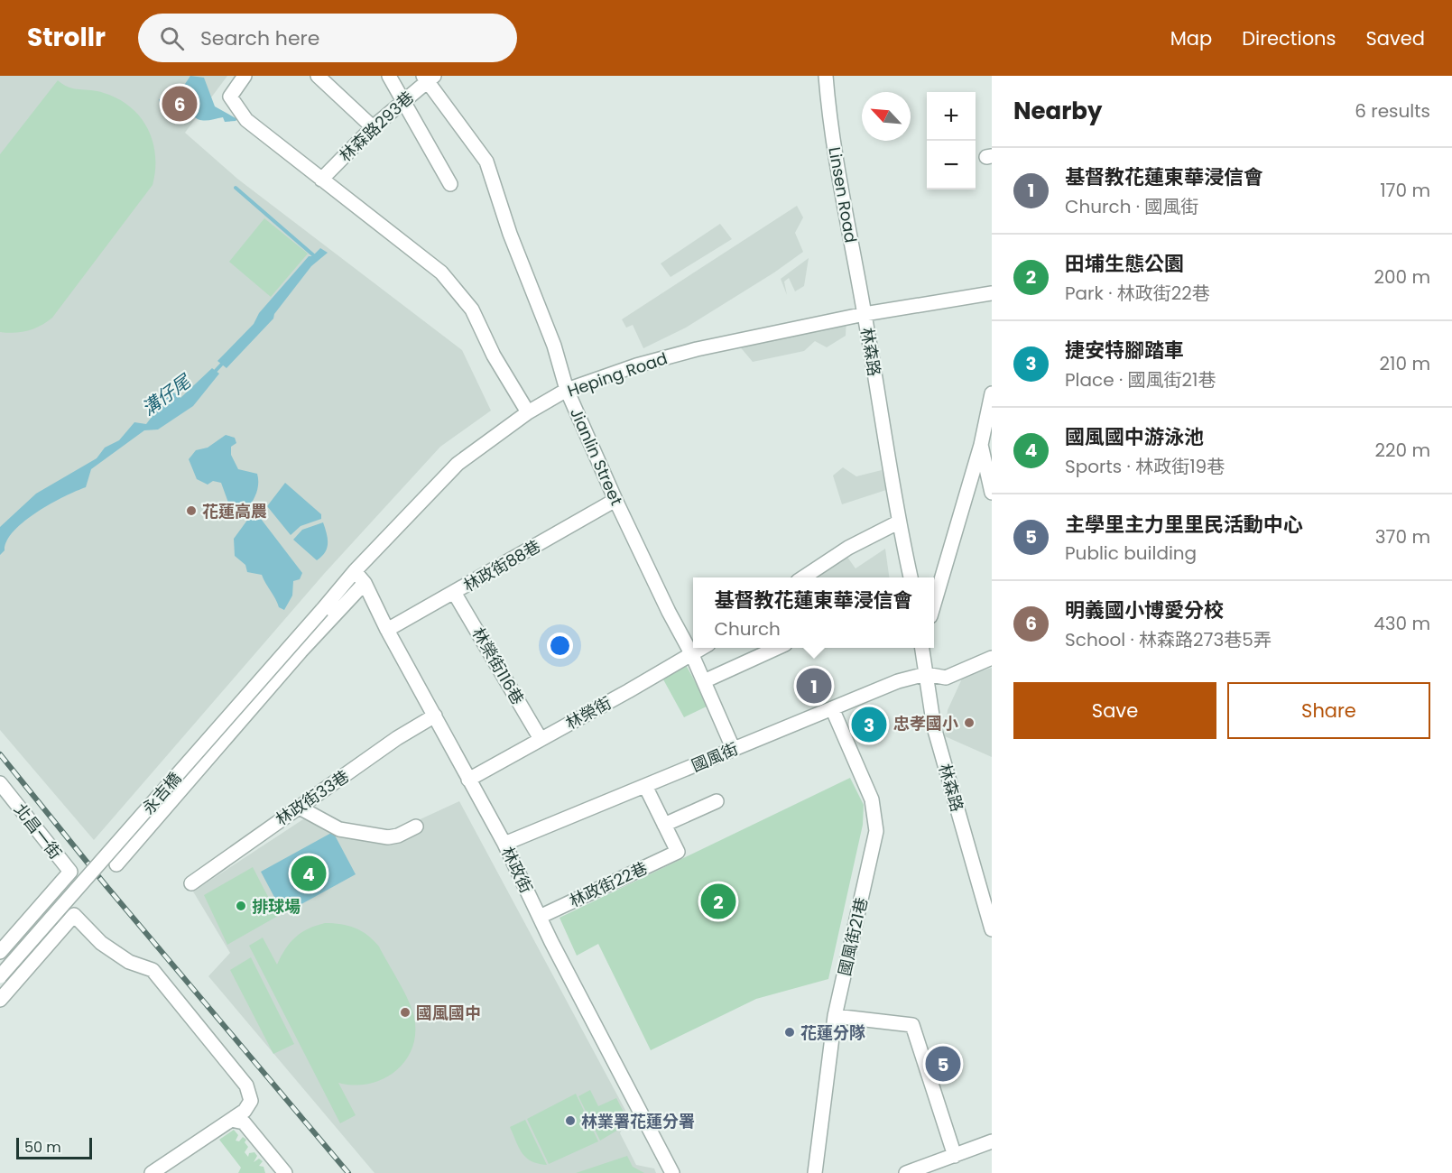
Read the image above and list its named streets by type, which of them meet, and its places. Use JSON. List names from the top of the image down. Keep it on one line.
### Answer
{"streets":{"street":["林森路293巷","Linsen Road","林森路","Heping Road","Jianlin Street","林政街88巷","林榮街116巷","林榮街","國風街","永吉橋","林政街33巷","北昌一街","林政街","林政街22巷","國風街21巷"]},"crossings":[["林森路293巷","Jianlin Street"],["Linsen Road","林森路"],["Linsen Road","Heping Road"],["林森路","Heping Road"],["林森路","國風街"],["Heping Road","Jianlin Street"],["Heping Road","永吉橋"],["Heping Road","林政街"],["Jianlin Street","林政街88巷"],["Jianlin Street","林榮街"],["Jianlin Street","國風街"],["林政街88巷","林榮街116巷"],["林政街88巷","林政街"],["林榮街116巷","林榮街"],["林榮街","林政街"],["國風街","林政街"],["國風街","國風街21巷"],["林政街33巷","林政街"],["林政街","林政街22巷"]],"water":["溝仔尾"],"places":["花蓮高農","忠孝國小","排球場","國風國中","花蓮分隊","林業署花蓮分署"],"scale_bar":"50 m","north":"top left","page":{"header":"Strollr","search":"Search here","nav":["Map","Directions","Saved"],"heading":["Nearby","6 results"],"pins":["6","1","3","4","2","5"],"map_buttons":["+","−"],"list":[{"mark":"1","name":"基督教花蓮東華浸信會","note":"Church · 國風街","value":"170 m"},{"mark":"2","name":"田埔生態公園","note":"Park · 林政街22巷","value":"200 m"},{"mark":"3","name":"捷安特腳踏車","note":"Place · 國風街21巷","value":"210 m"},{"mark":"4","name":"國風國中游泳池","note":"Sports · 林政街19巷","value":"220 m"},{"mark":"5","name":"主學里主力里里民活動中心","note":"Public building","value":"370 m"},{"mark":"6","name":"明義國小博愛分校","note":"School · 林森路273巷5弄","value":"430 m"}],"popup":["基督教花蓮東華浸信會","Church"],"buttons":["Save","Share"],"scale":"50 m"}}
